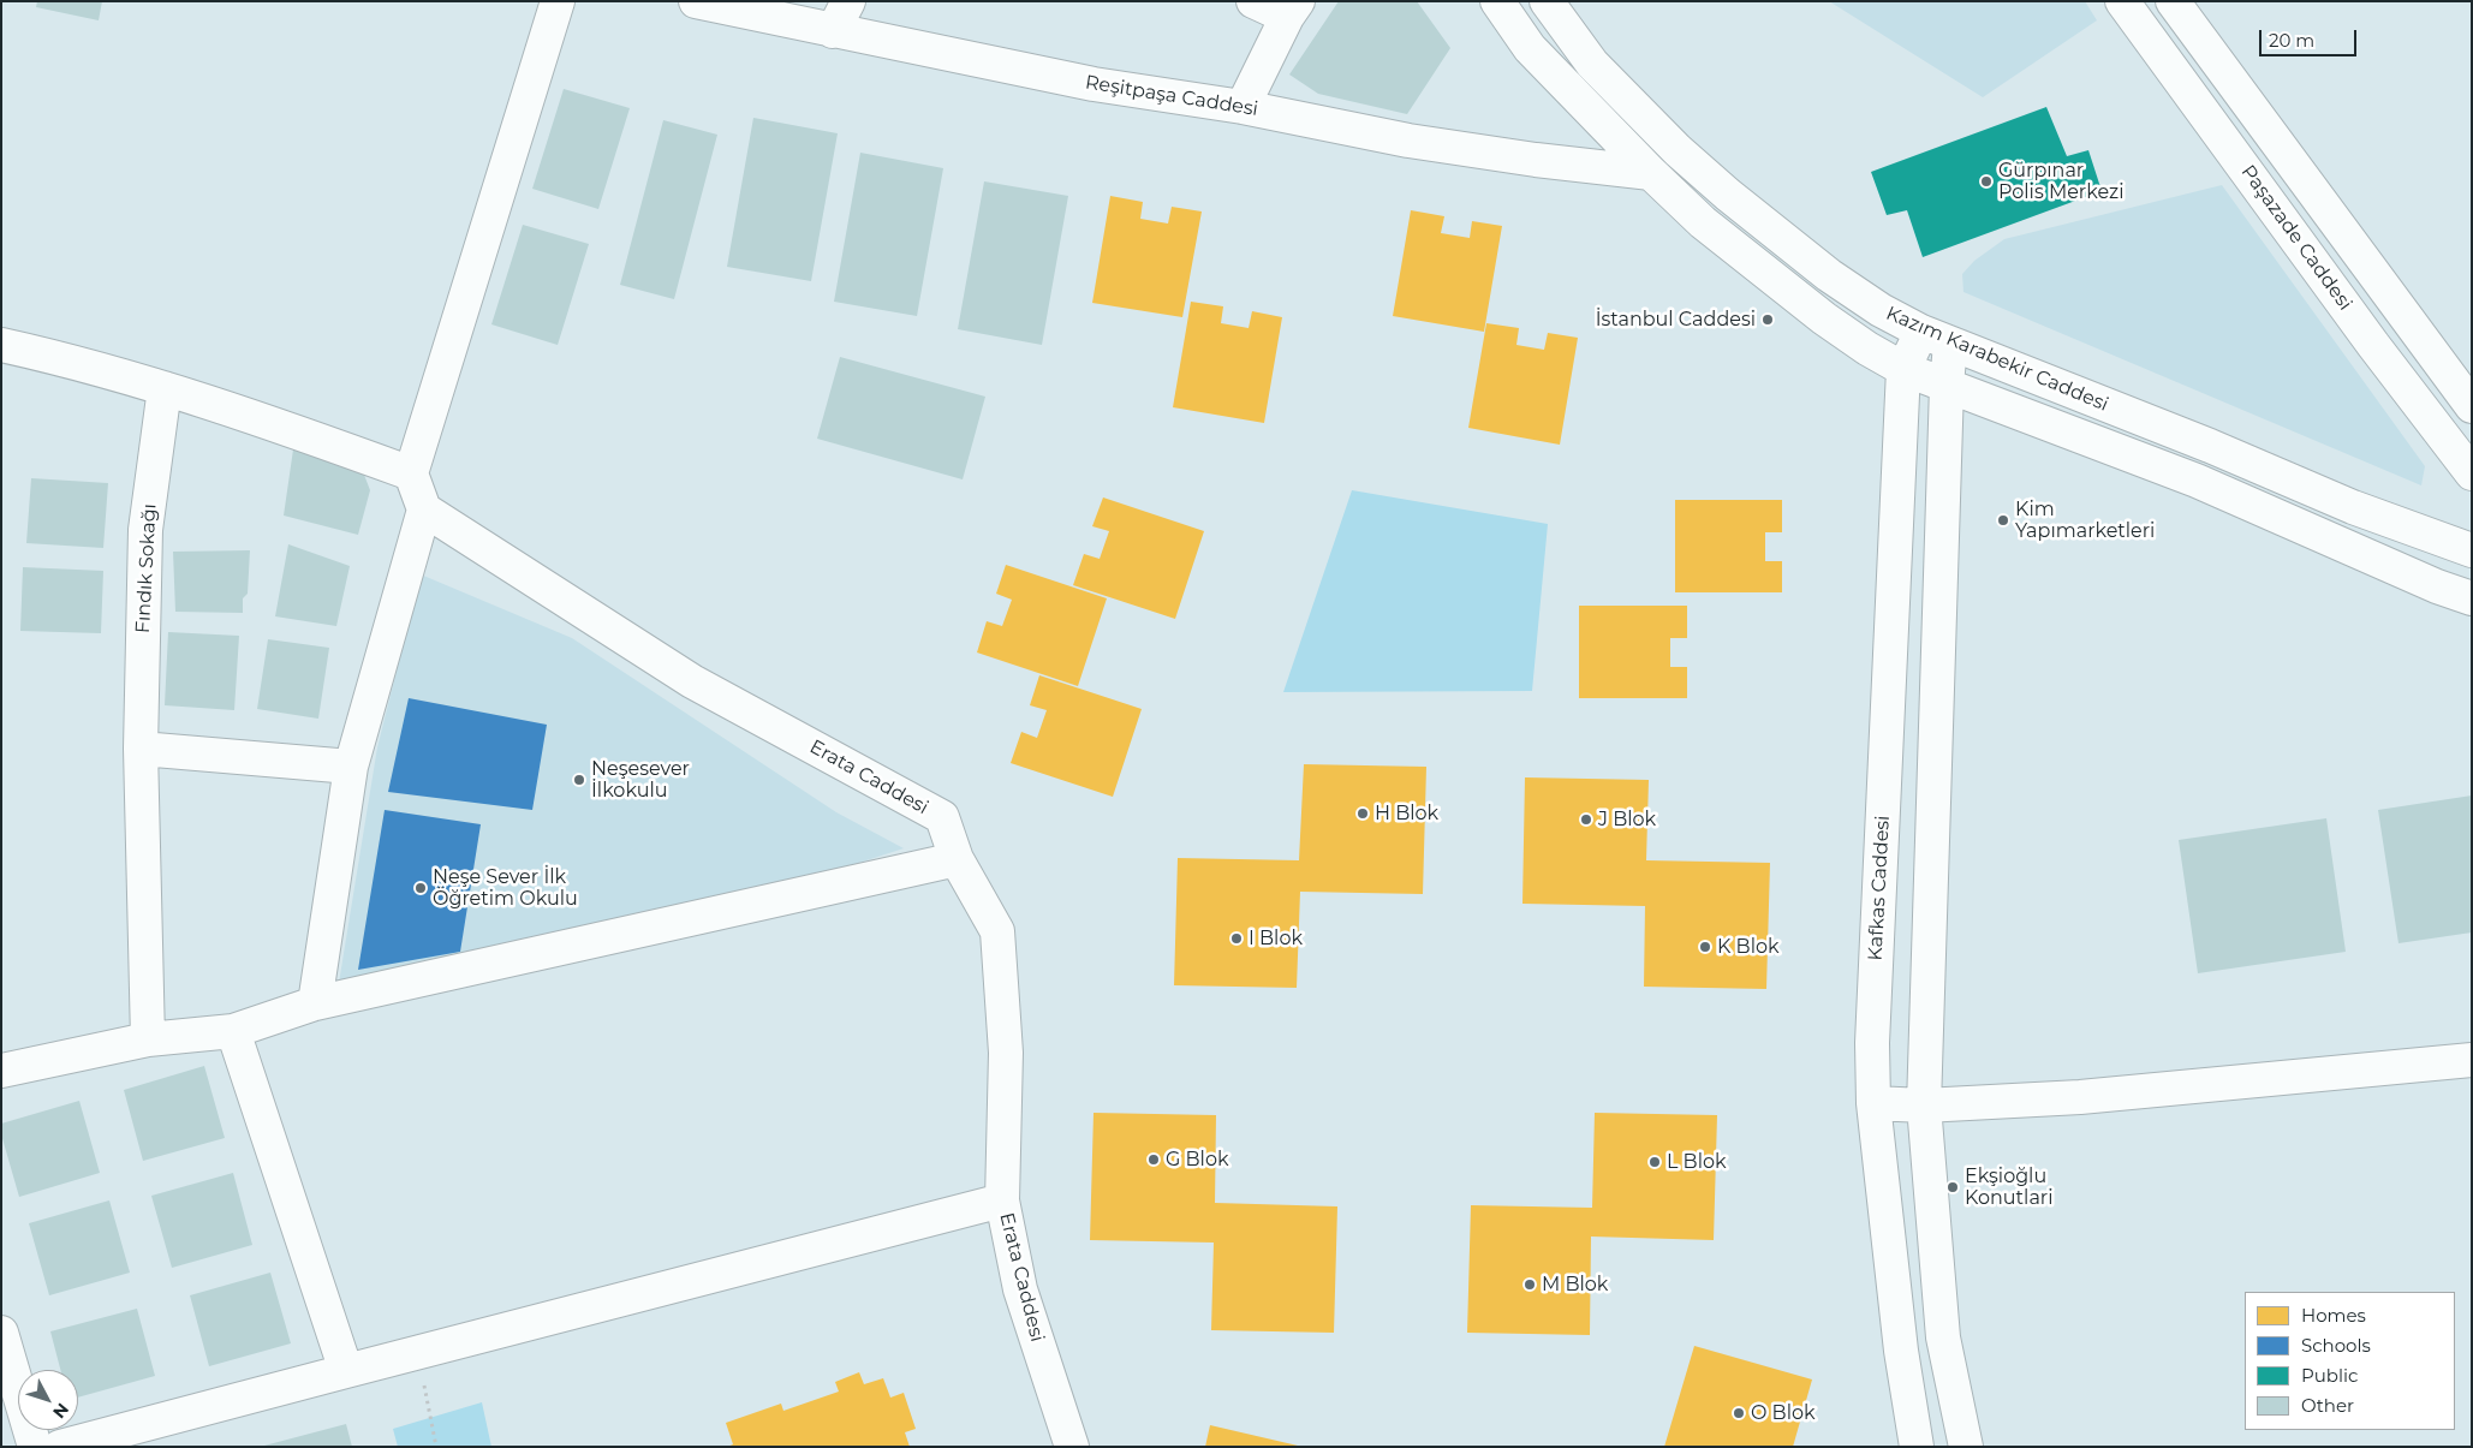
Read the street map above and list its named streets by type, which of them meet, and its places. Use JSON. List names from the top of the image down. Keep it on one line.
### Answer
{"streets":{"street":["Reşitpaşa Caddesi","Paşazade Caddesi","Kazım Karabekir Caddesi","Fındık Sokağı","Erata Caddesi","Kafkas Caddesi"]},"crossings":[["Kazım Karabekir Caddesi","Kafkas Caddesi"]],"places":["Gürpınar Polis Merkezi","İstanbul Caddesi","Kim Yapımarketleri","Neşesever İlkokulu","H Blok","J Blok","Neşe Sever İlk Öğretim Okulu","I Blok","K Blok","G Blok","L Blok","Ekşioğlu Konutlari","M Blok","O Blok"],"legend":["Homes","Schools","Public","Other"],"scale_bar":"20 m","north":"bottom right"}
